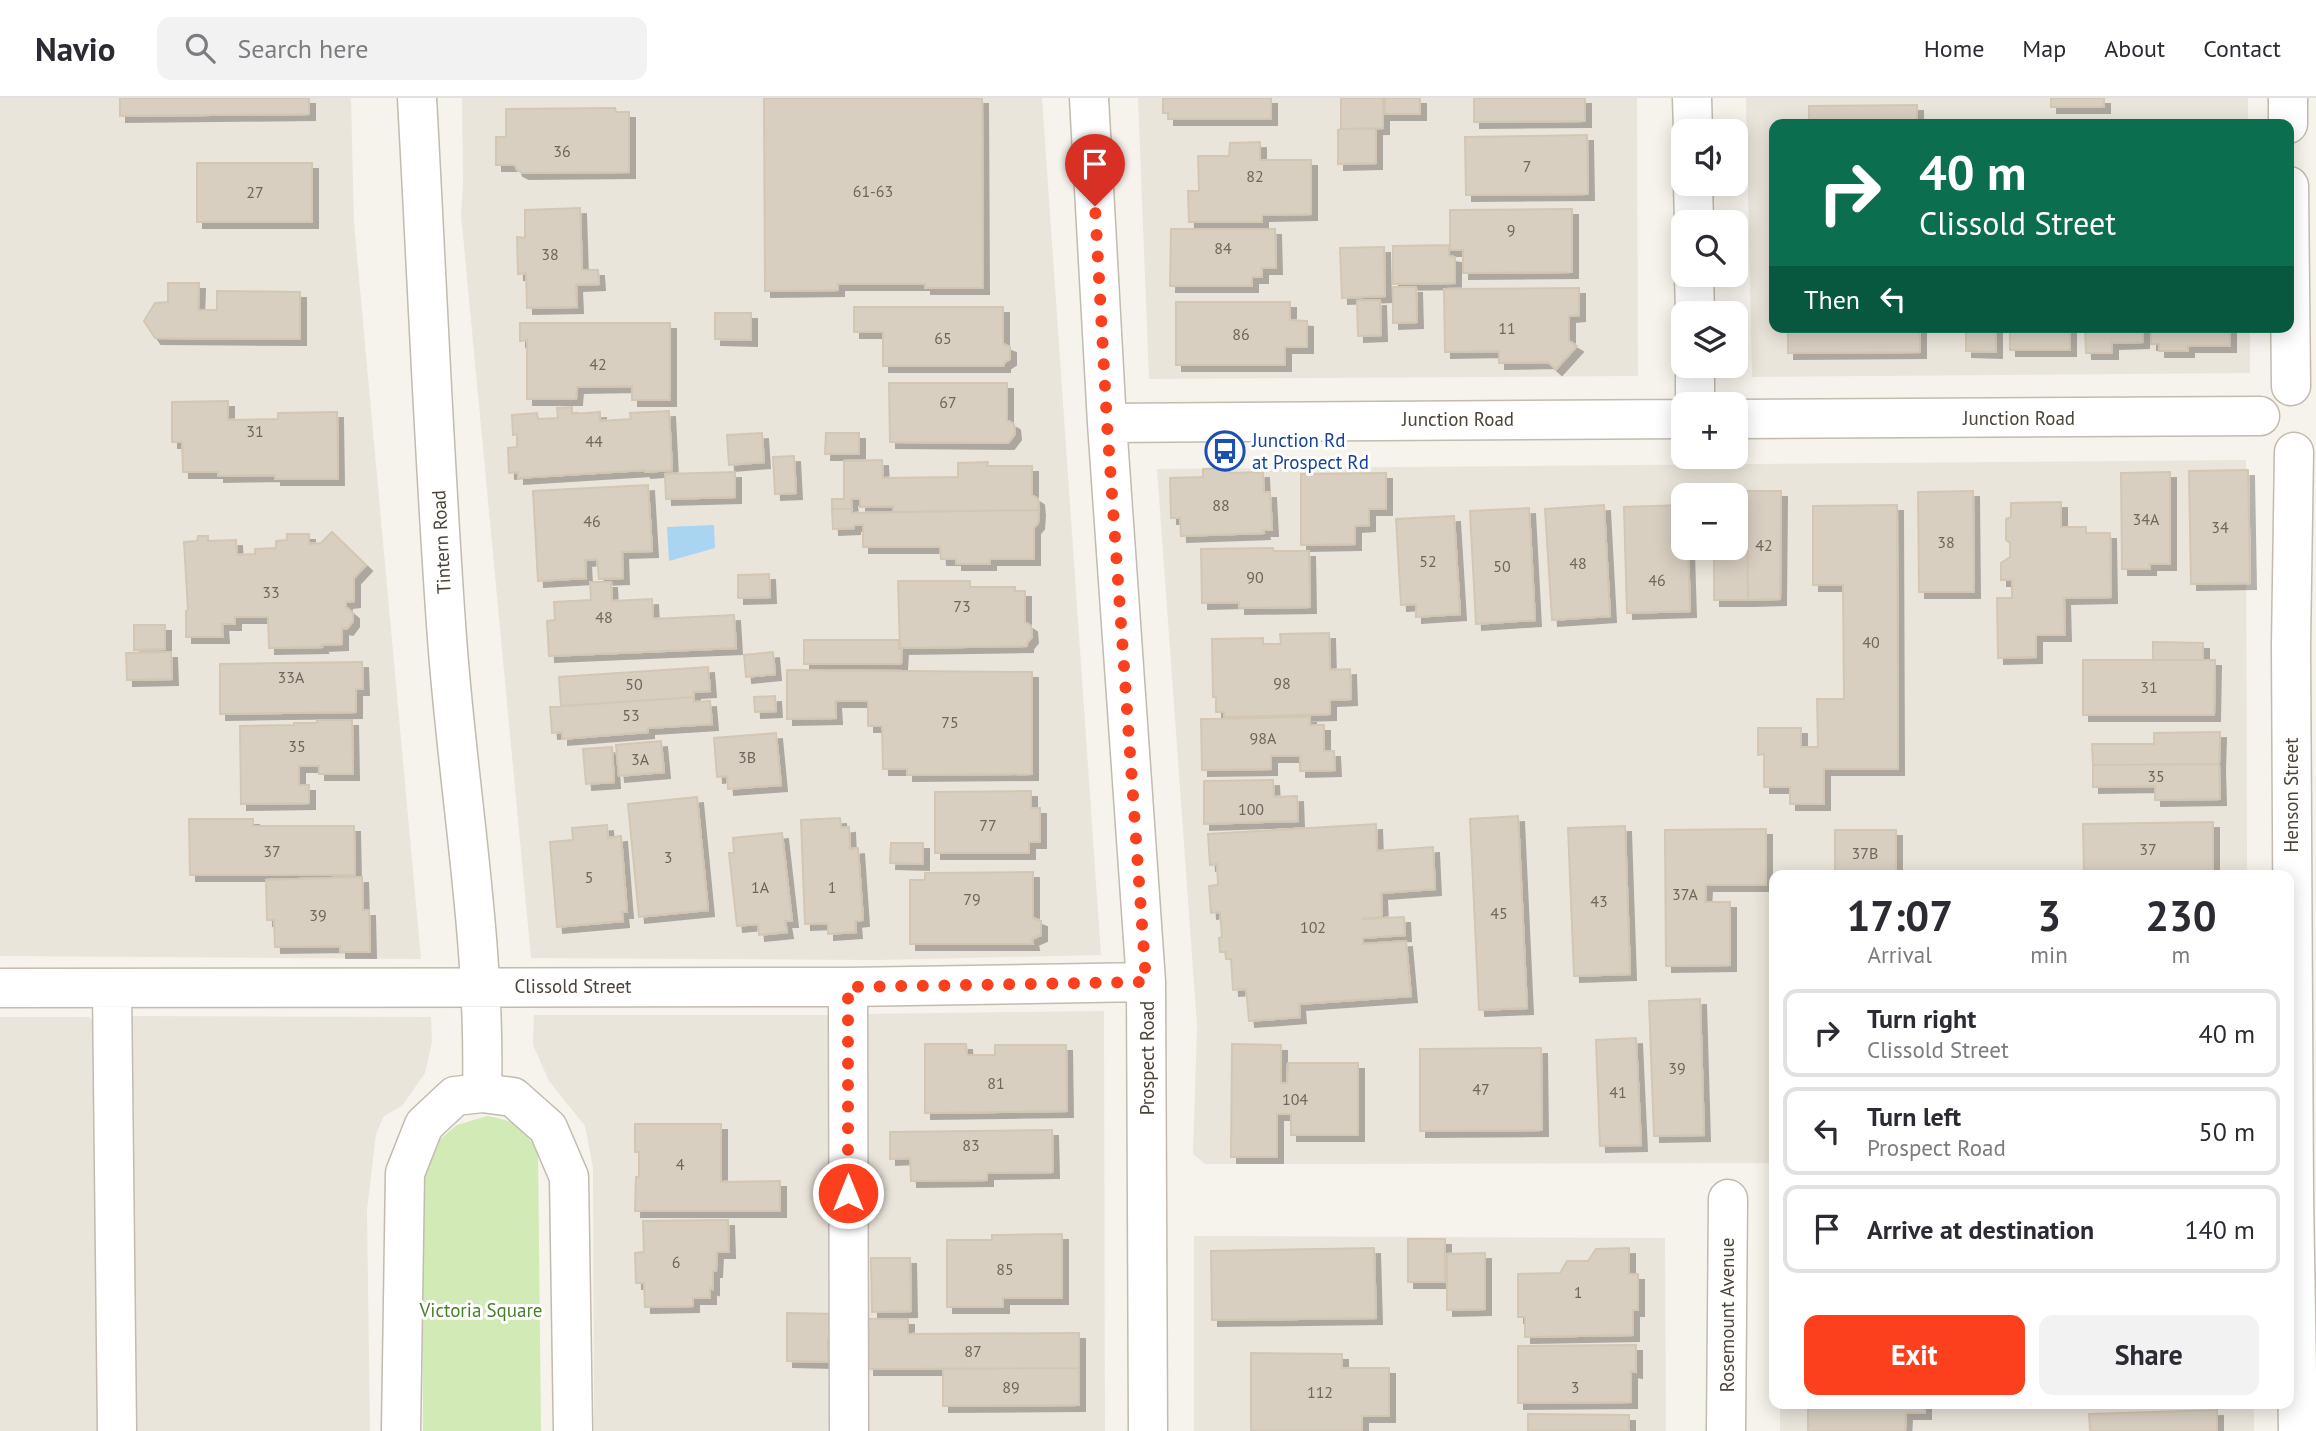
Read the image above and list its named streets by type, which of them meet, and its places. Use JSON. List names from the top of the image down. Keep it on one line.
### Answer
{"streets":{"street":["Junction Road","Tintern Road","Henson Street","Clissold Street","Prospect Road","Rosemount Avenue"]},"crossings":[["Junction Road","Prospect Road"],["Tintern Road","Clissold Street"],["Clissold Street","Prospect Road"]],"parks":["Victoria Square"],"places":{"bus stop":["Junction Rd at Prospect Rd"]},"house_numbers":["36","7","82","61-63","27","9","84","38","11","86","65","42","67","31","44","88","34A","46","34","38","42","52","48","50","90","46","33","73","48","40","33A","98","50","31","53","75","98A","35","3B","3A","35","100","77","37","37","37B","3","5","1A","1","37A","79","43","45","39","102","39","81","47","41","104","83","4","6","85","1","87","89","3","112"],"page":{"header":"Navio","search":"Search here","nav":["Home","Map","About","Contact"],"map_buttons":["+","−"],"turn":["40 m","Clissold Street"],"then":"Then","eta":["17:07","Arrival","3","min","230","m"],"list":[{"name":"Turn right","note":"Clissold Street","value":"40 m"},{"name":"Turn left","note":"Prospect Road","value":"50 m"},{"name":"Arrive at destination","value":"140 m"}],"buttons":["Exit","Share"]}}
